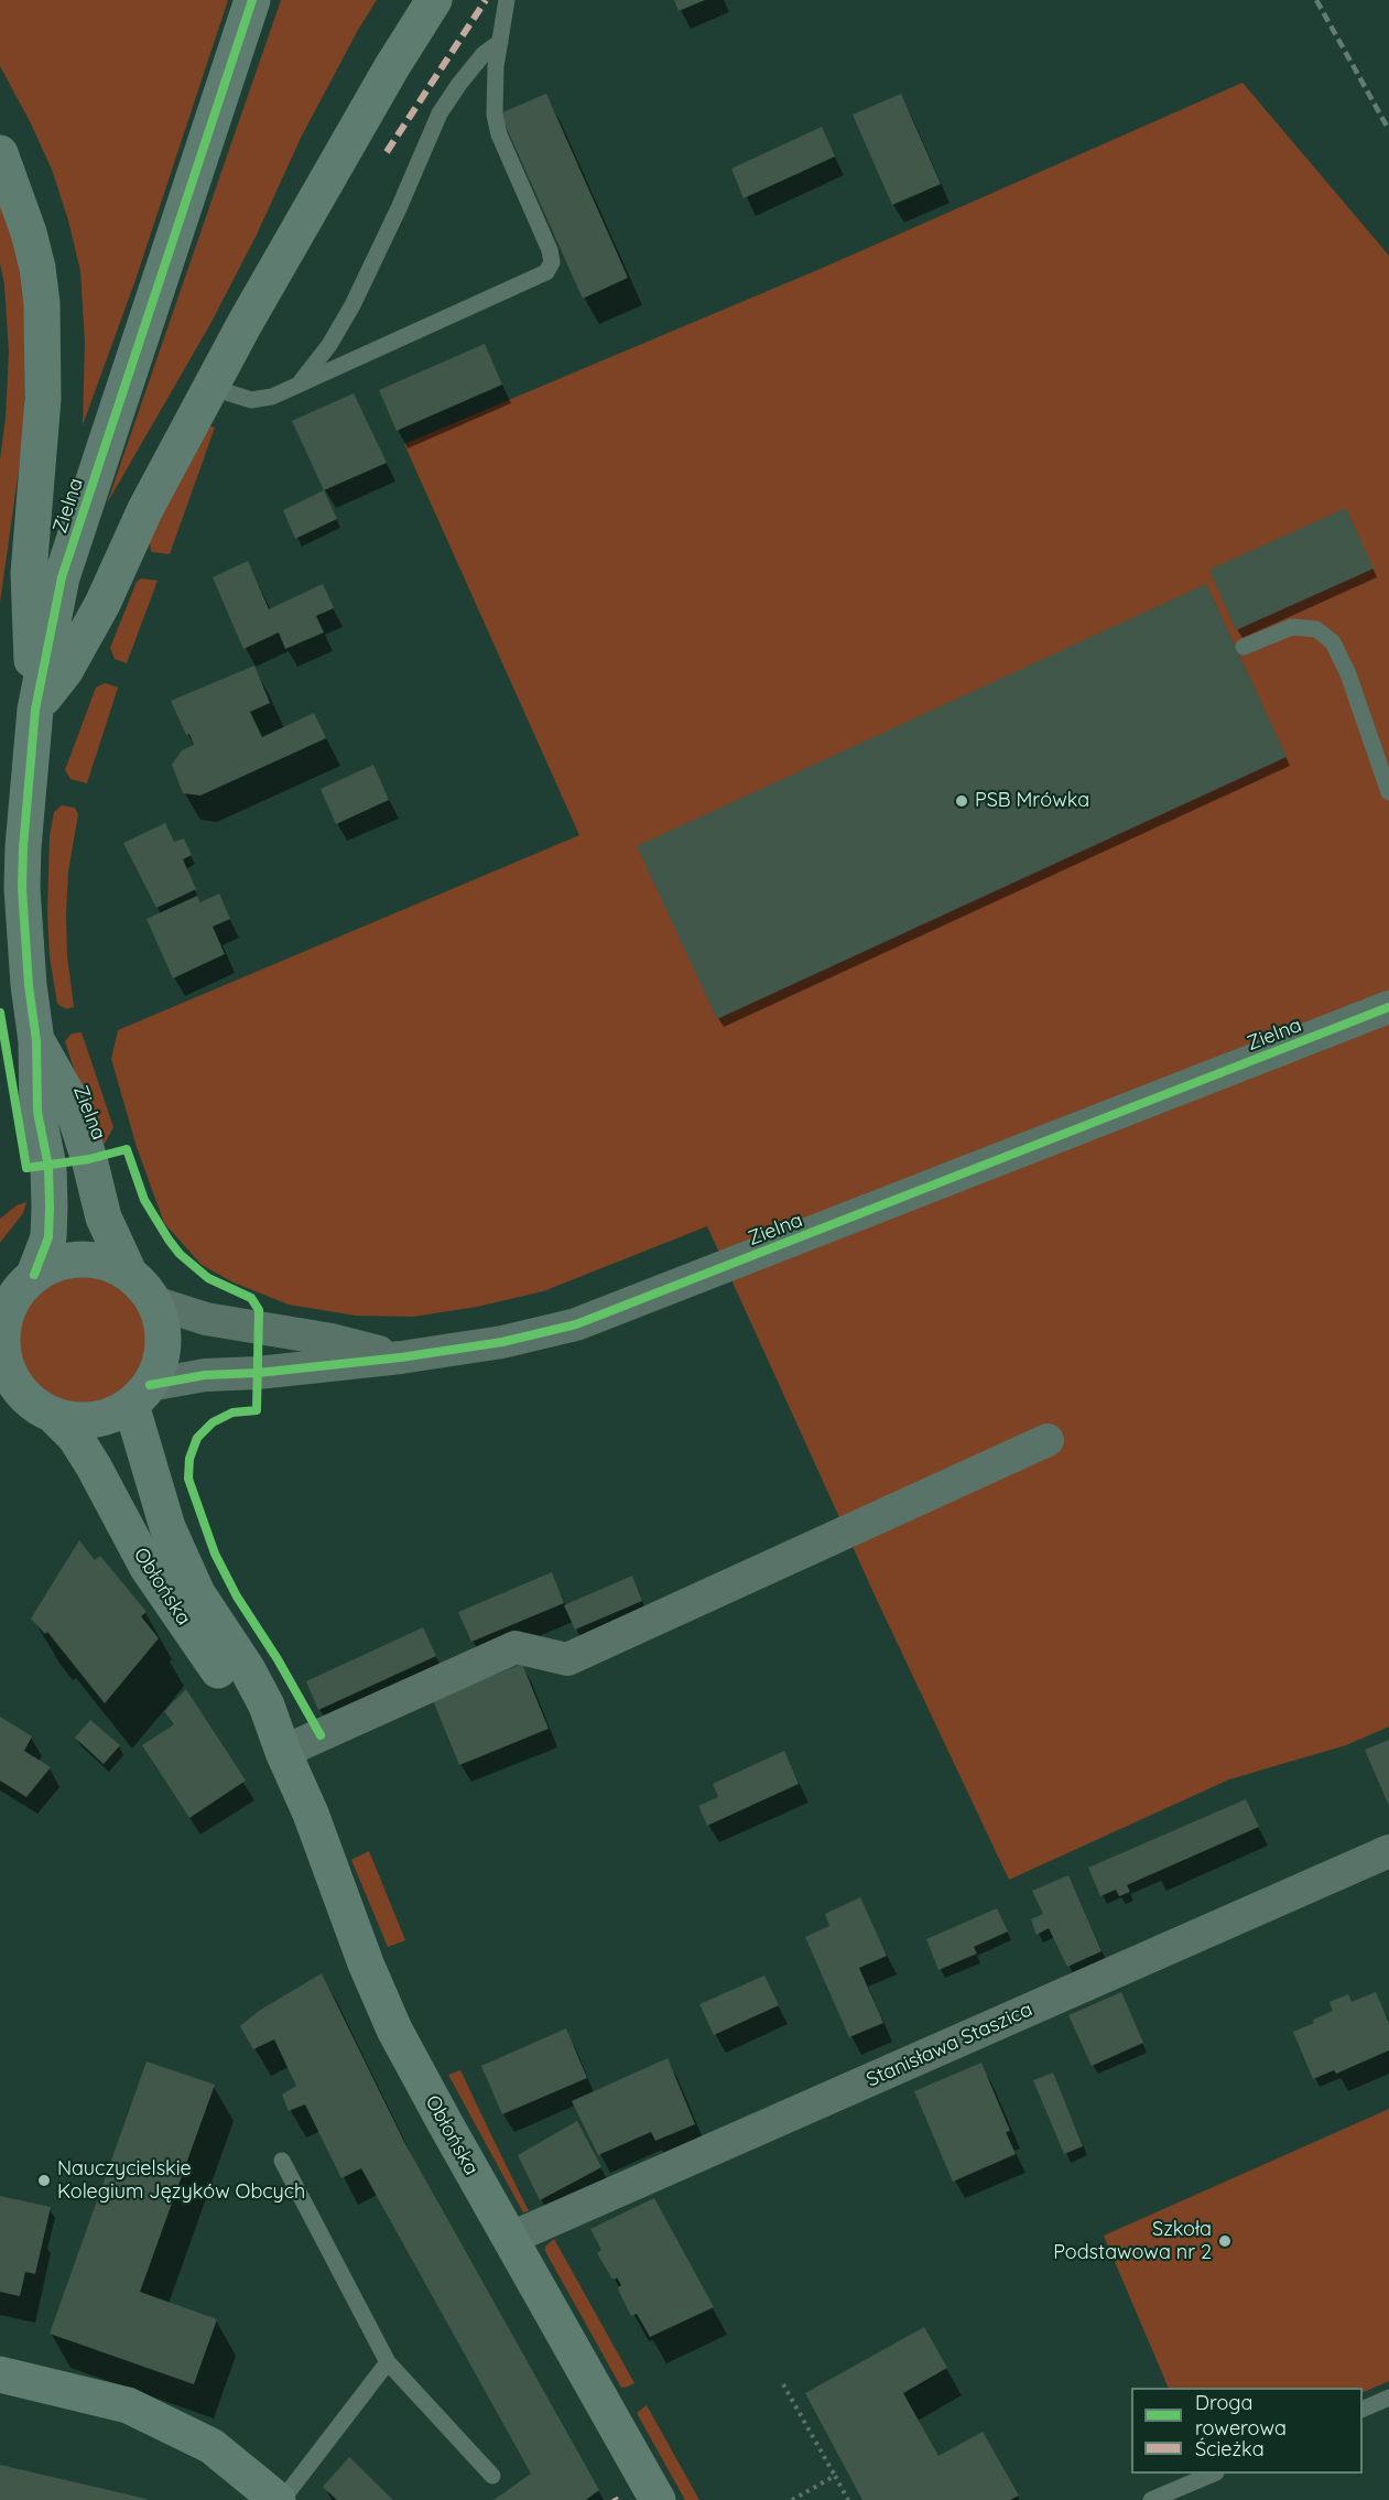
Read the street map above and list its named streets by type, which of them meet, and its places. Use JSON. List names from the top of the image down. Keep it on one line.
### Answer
{"streets":{"street":["Zielna","Obłońska","Stanisława Staszica"]},"crossings":[["Zielna","Obłońska"],["Obłońska","Stanisława Staszica"]],"places":["PSB Mrówka","Nauczycielskie Kolegium Języków Obcych","Szkoła Podstawowa nr 2"],"legend":["Droga rowerowa","Ścieżka"]}
